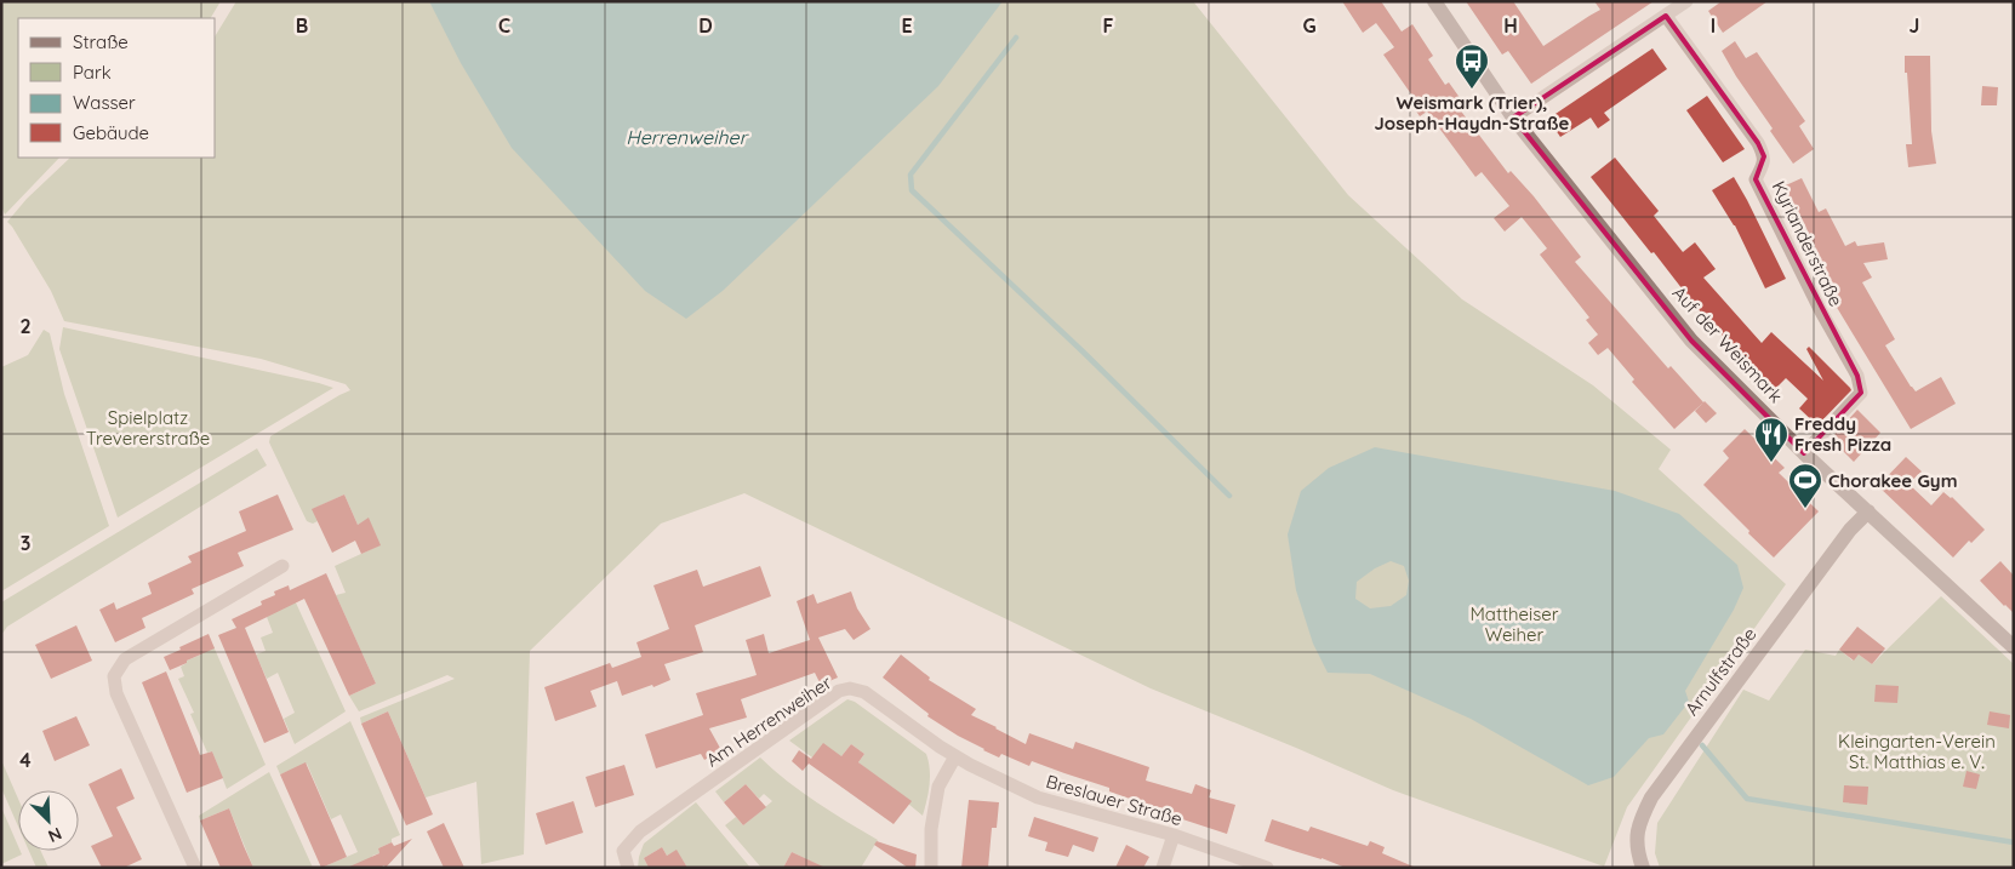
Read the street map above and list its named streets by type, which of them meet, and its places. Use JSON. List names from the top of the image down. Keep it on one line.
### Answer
{"streets":{"street":["Kyrianderstraße","Auf der Weismark","Arnulfstraße","Am Herrenweiher","Breslauer Straße"]},"crossings":[["Kyrianderstraße","Auf der Weismark"],["Auf der Weismark","Arnulfstraße"],["Am Herrenweiher","Breslauer Straße"]],"water":["Herrenweiher"],"parks":["Spielplatz Trevererstraße","Mattheiser Weiher","Kleingarten-Verein St. Matthias e. V."],"places":{"bus stop":["Weismark (Trier), Joseph-Haydn-Straße"],"restaurant":["Freddy Fresh Pizza"],"sports":["Chorakee Gym"]},"legend":["Straße","Park","Wasser","Gebäude"],"north":"bottom right","grid":{"columns":["B","C","D","E","F","G","H","I","J"],"rows":["2","3","4"]}}
